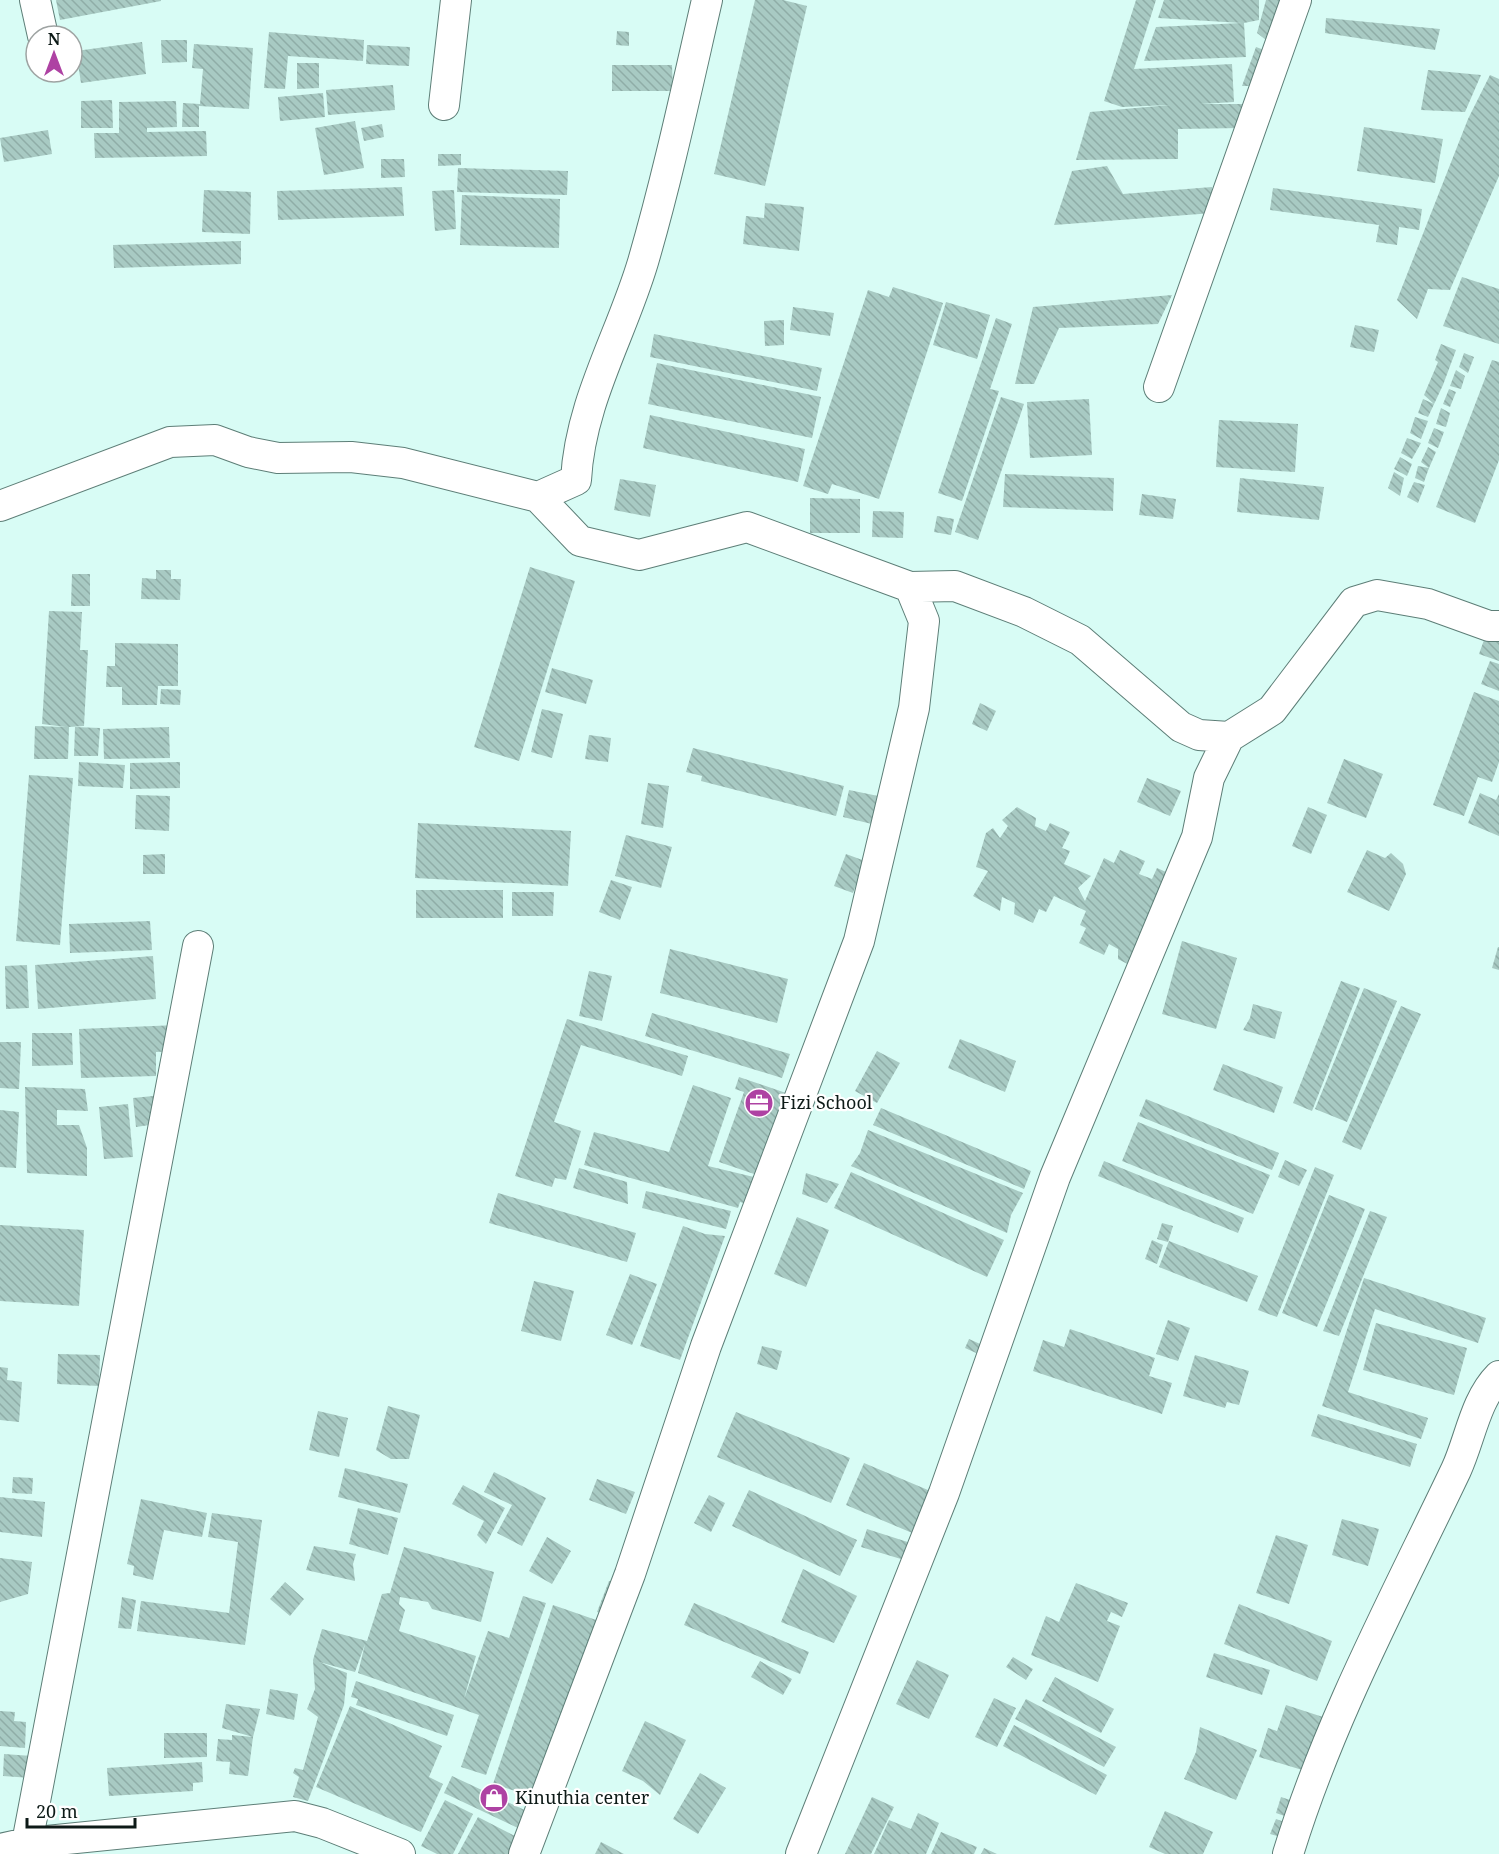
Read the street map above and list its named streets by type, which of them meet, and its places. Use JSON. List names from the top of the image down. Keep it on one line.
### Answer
{"places":{"office":["Fizi School"],"shop":["Kinuthia center"]},"scale_bar":"20 m","north":"top"}
